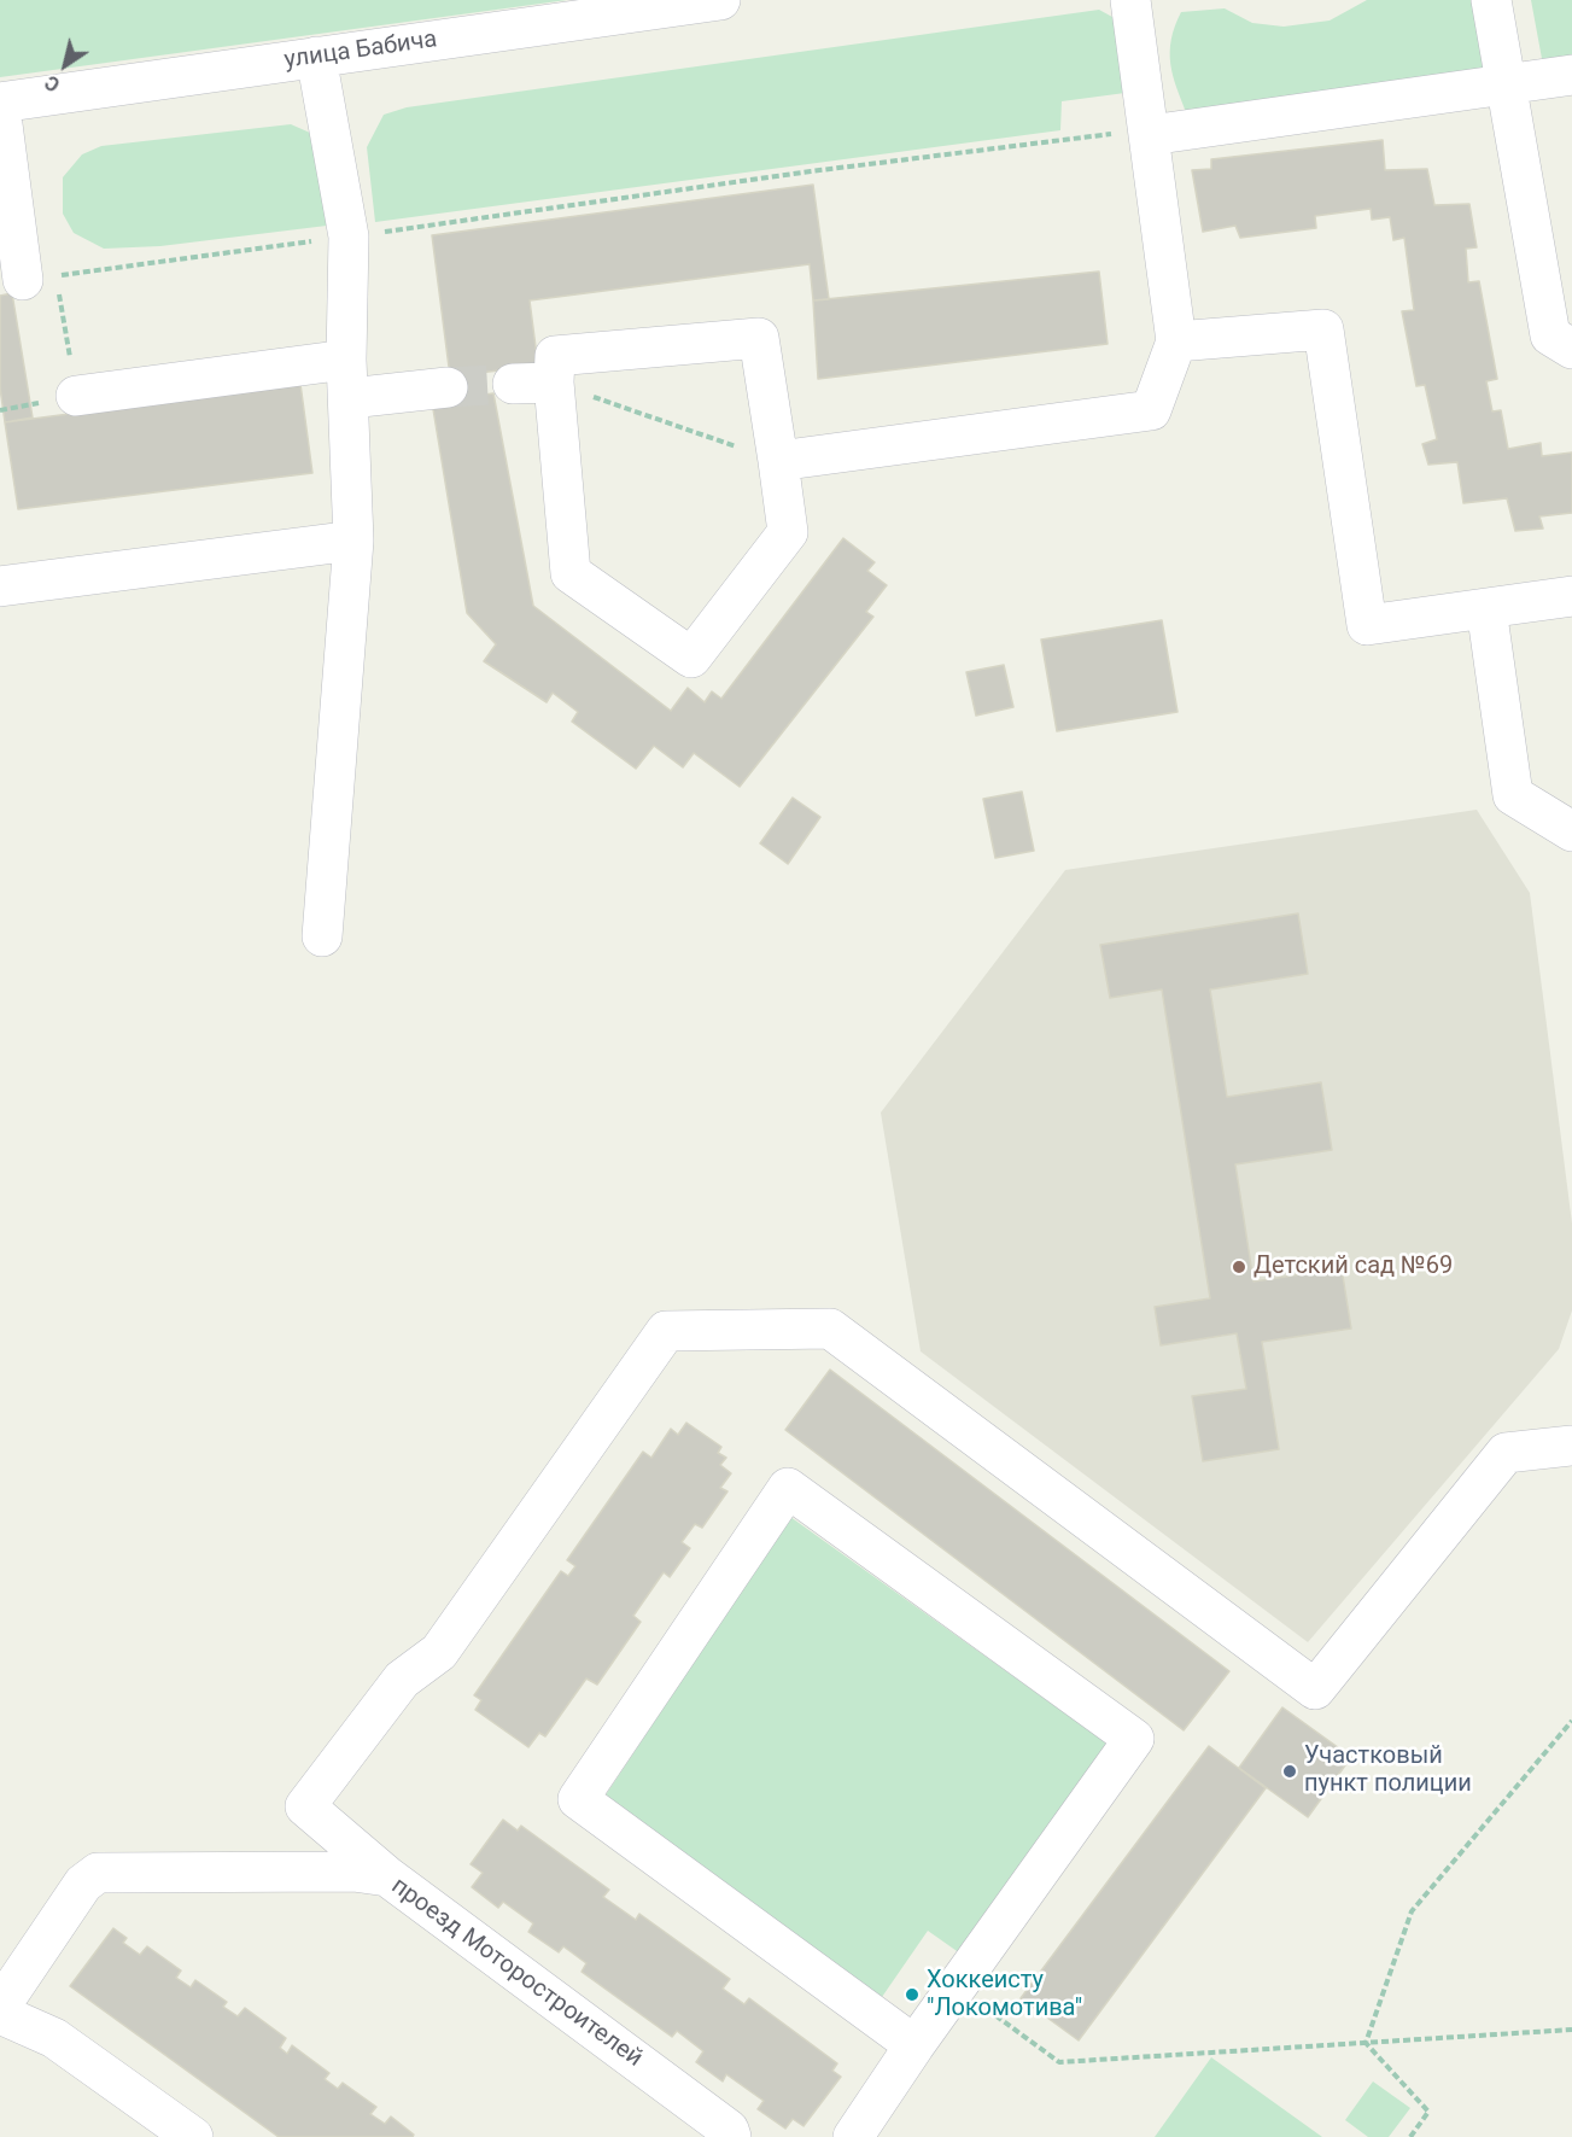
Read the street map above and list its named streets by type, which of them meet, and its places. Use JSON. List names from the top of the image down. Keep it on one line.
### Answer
{"streets":{"street":["улица Бабича","проезд Моторостроителей"]},"places":["Детский сад №69","Участковый пункт полиции","Хоккеисту \"Локомотива\""],"north":"bottom left"}
